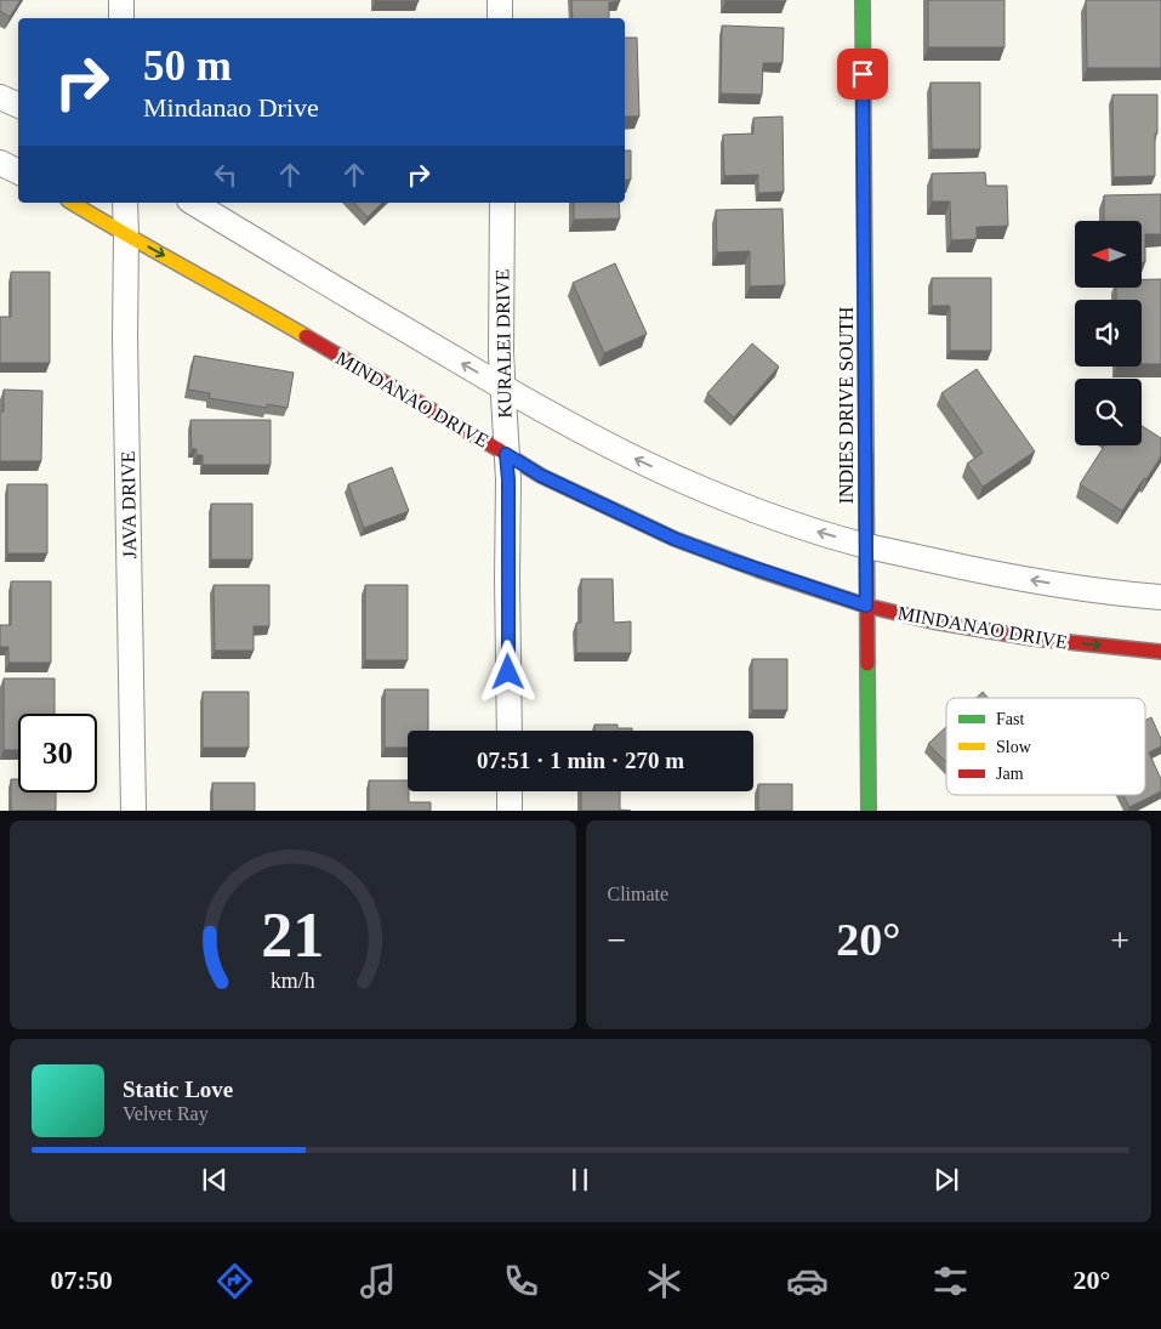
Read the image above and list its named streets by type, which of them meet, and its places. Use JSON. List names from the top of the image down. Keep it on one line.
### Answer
{"streets":{"street":["KURALEI DRIVE","MINDANAO DRIVE","INDIES DRIVE SOUTH","JAVA DRIVE"]},"crossings":[["KURALEI DRIVE","MINDANAO DRIVE"],["MINDANAO DRIVE","INDIES DRIVE SOUTH"],["MINDANAO DRIVE","JAVA DRIVE"]],"legend":["Fast","Slow","Jam"],"north":"left","page":{"turn":["50 m","Mindanao Drive"],"limit":"30","trip":"07:51 · 1 min · 270 m","tile":"Climate","heat":["−","20°","+"],"song":["Static Love","Velvet Ray"],"tabs":["07:50","20°"],"gauge":["21","km/h"]}}
